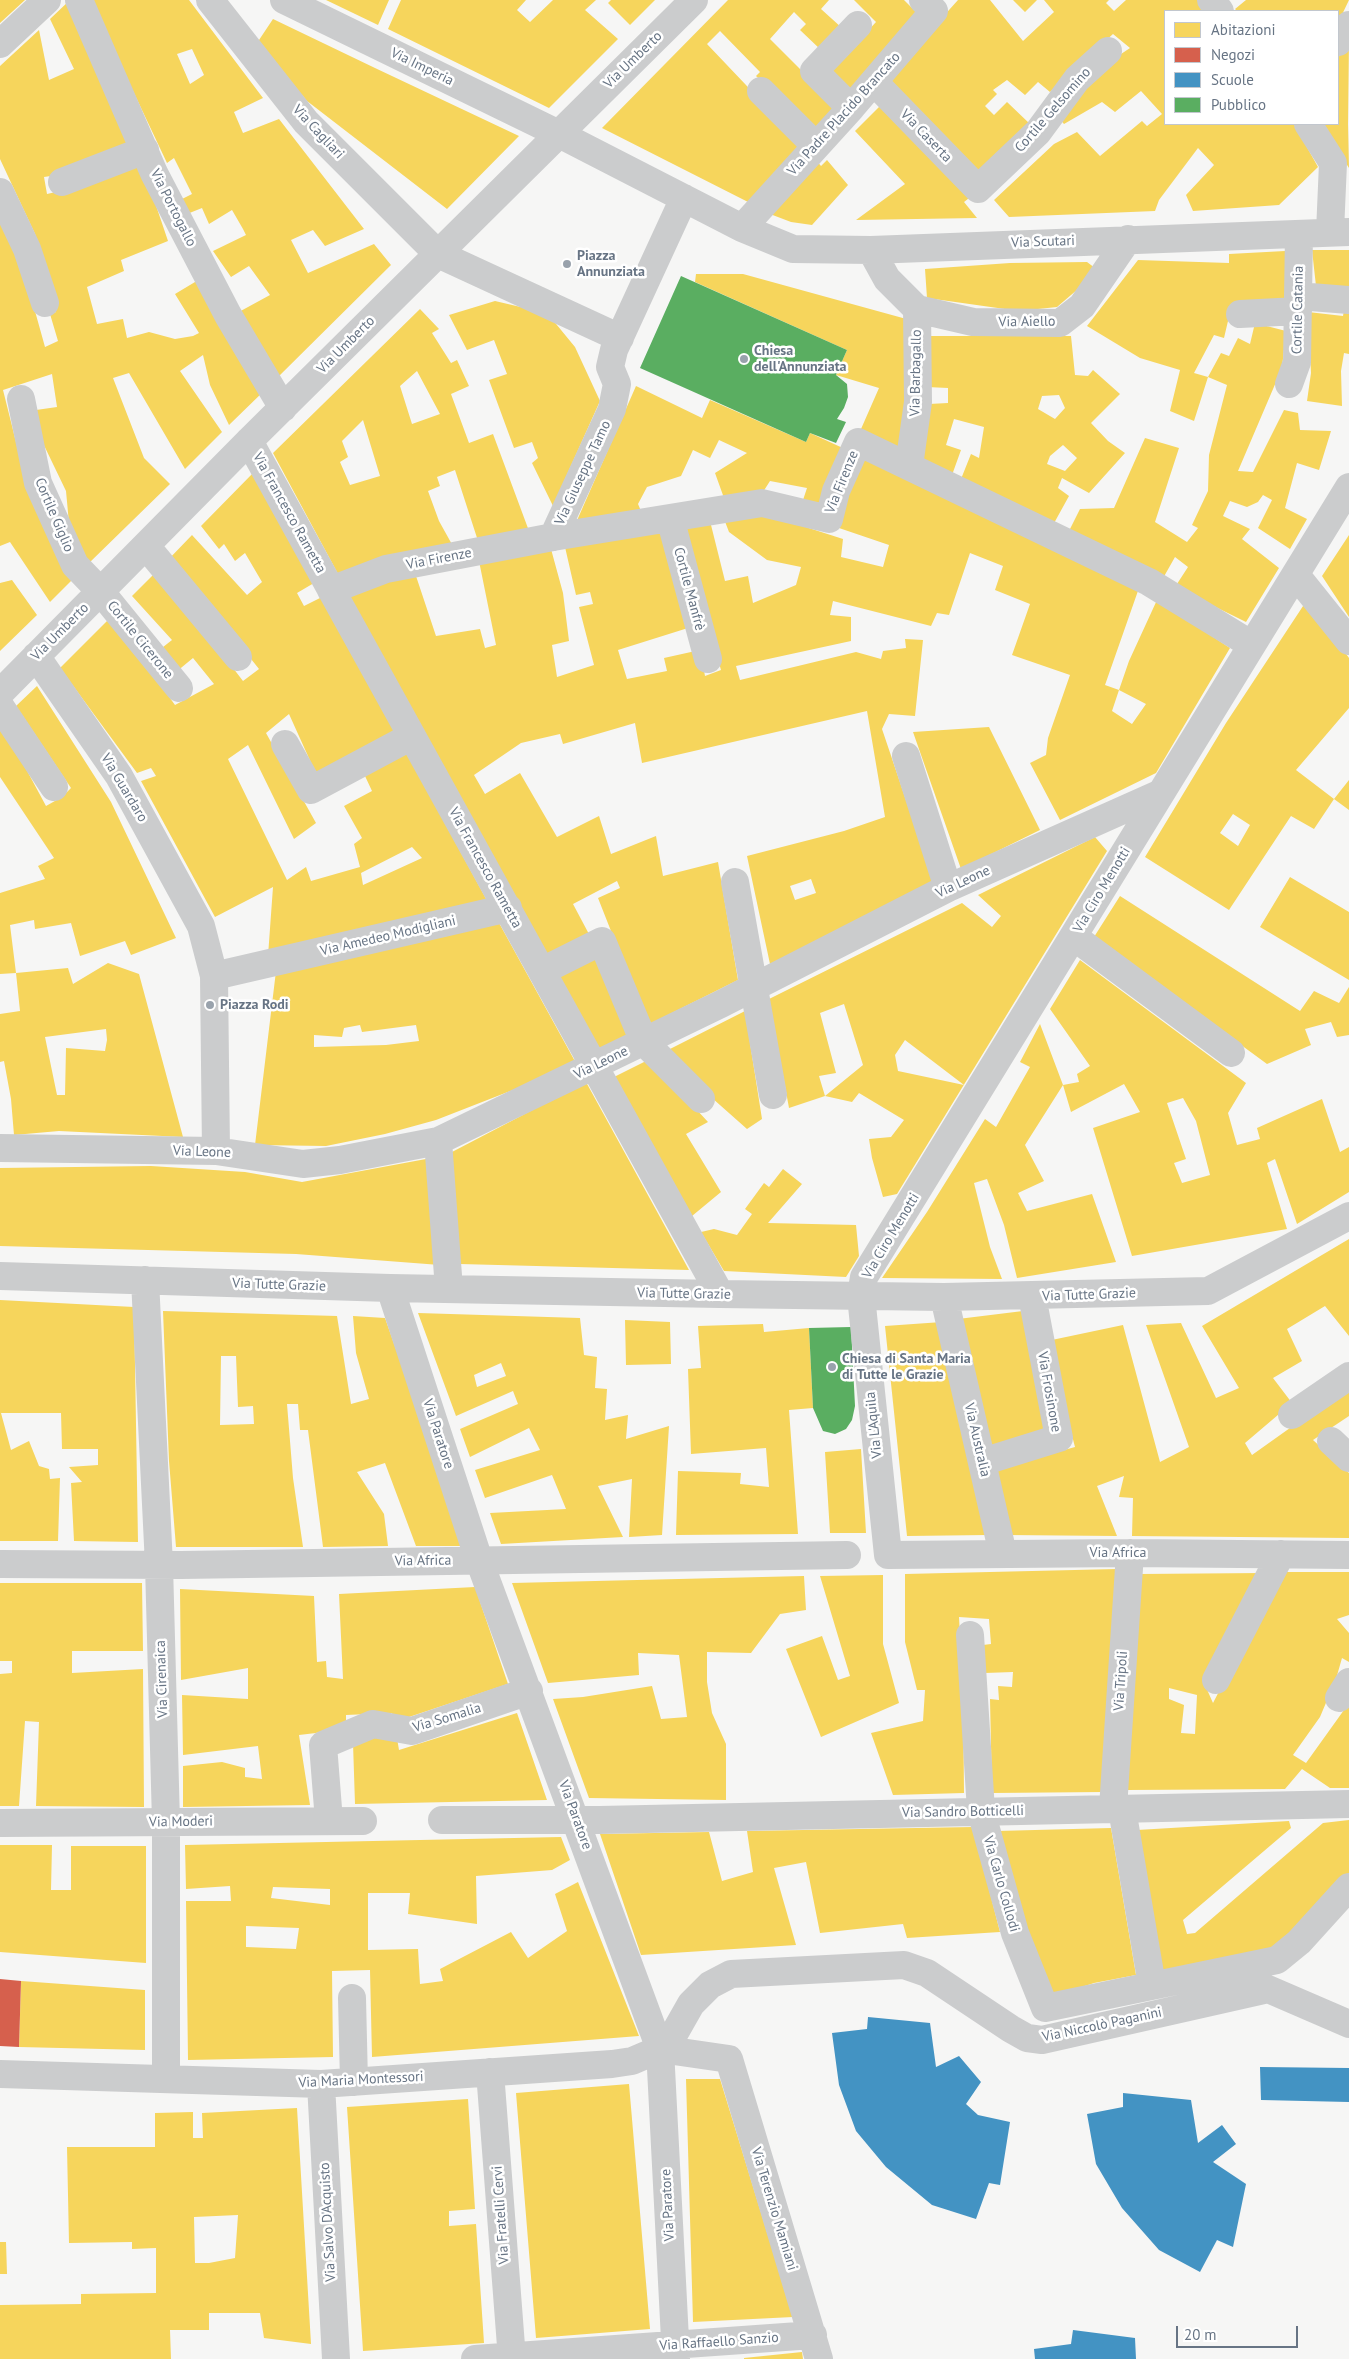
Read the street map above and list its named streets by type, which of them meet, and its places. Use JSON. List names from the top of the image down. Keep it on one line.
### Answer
{"streets":{"street":["Via Umberto","Via Imperia","Cortile Gelsomino","Via Padre Placido Brancato","Via Cagliari","Via Caserta","Via Portogallo","Via Scutari","Cortile Catania","Via Aiello","Via Barbagallo","Via Giuseppe Tamo","Via Firenze","Via Francesco Rametta","Cortile Giglio","Cortile Manfrè","Cortile Cicerone","Via Guardaro","Via Leone","Via Ciro Menotti","Via Amedeo Modigliani","Via Tutte Grazie","Via Frosinone","Via L'Aquila","Via Paratore","Via Australia","Via Africa","Via Cirenaica","Via Tripoli","Via Somalia","Via Sandro Botticelli","Via Moderi","Via Carlo Collodi","Via Niccolò Paganini","Via Maria Montessori","Via Terenzio Mamiani","Via Fratelli Cervi","Via Salvo D'Acquisto","Via Raffaello Sanzio"]},"crossings":[["Via Umberto","Via Imperia"],["Via Umberto","Via Cagliari"],["Via Umberto","Via Portogallo"],["Via Umberto","Via Francesco Rametta"],["Via Umberto","Cortile Giglio"],["Via Umberto","Cortile Cicerone"],["Via Umberto","Via Guardaro"],["Via Imperia","Via Scutari"],["Via Imperia","Via Giuseppe Tamo"],["Cortile Gelsomino","Via Caserta"],["Via Padre Placido Brancato","Via Caserta"],["Via Padre Placido Brancato","Via Scutari"],["Via Scutari","Cortile Catania"],["Via Scutari","Via Aiello"],["Via Scutari","Via Giuseppe Tamo"],["Via Aiello","Via Barbagallo"],["Via Barbagallo","Via Firenze"],["Via Giuseppe Tamo","Via Firenze"],["Via Firenze","Via Francesco Rametta"],["Via Firenze","Cortile Manfrè"],["Via Firenze","Via Ciro Menotti"],["Via Francesco Rametta","Via Leone"],["Via Francesco Rametta","Via Amedeo Modigliani"],["Via Francesco Rametta","Via Tutte Grazie"],["Cortile Giglio","Cortile Cicerone"],["Via Guardaro","Via Leone"],["Via Guardaro","Via Amedeo Modigliani"],["Via Leone","Via Ciro Menotti"],["Via Ciro Menotti","Via Tutte Grazie"],["Via Ciro Menotti","Via L'Aquila"],["Via Tutte Grazie","Via Frosinone"],["Via Tutte Grazie","Via L'Aquila"],["Via Tutte Grazie","Via Paratore"],["Via Tutte Grazie","Via Australia"],["Via Tutte Grazie","Via Cirenaica"],["Via Frosinone","Via Australia"],["Via L'Aquila","Via Africa"],["Via Paratore","Via Africa"],["Via Paratore","Via Somalia"],["Via Paratore","Via Sandro Botticelli"],["Via Paratore","Via Niccolò Paganini"],["Via Paratore","Via Maria Montessori"],["Via Paratore","Via Terenzio Mamiani"],["Via Paratore","Via Raffaello Sanzio"],["Via Australia","Via Africa"],["Via Africa","Via Cirenaica"],["Via Africa","Via Tripoli"],["Via Cirenaica","Via Moderi"],["Via Cirenaica","Via Maria Montessori"],["Via Tripoli","Via Sandro Botticelli"],["Via Tripoli","Via Niccolò Paganini"],["Via Somalia","Via Moderi"],["Via Sandro Botticelli","Via Carlo Collodi"],["Via Carlo Collodi","Via Niccolò Paganini"],["Via Niccolò Paganini","Via Maria Montessori"],["Via Niccolò Paganini","Via Terenzio Mamiani"],["Via Maria Montessori","Via Terenzio Mamiani"],["Via Maria Montessori","Via Fratelli Cervi"],["Via Maria Montessori","Via Salvo D'Acquisto"],["Via Terenzio Mamiani","Via Raffaello Sanzio"],["Via Fratelli Cervi","Via Raffaello Sanzio"]],"places":["Piazza Annunziata","Chiesa dell'Annunziata","Piazza Rodi","Chiesa di Santa Maria di Tutte le Grazie"],"legend":["Abitazioni","Negozi","Scuole","Pubblico"],"scale_bar":"20 m"}
